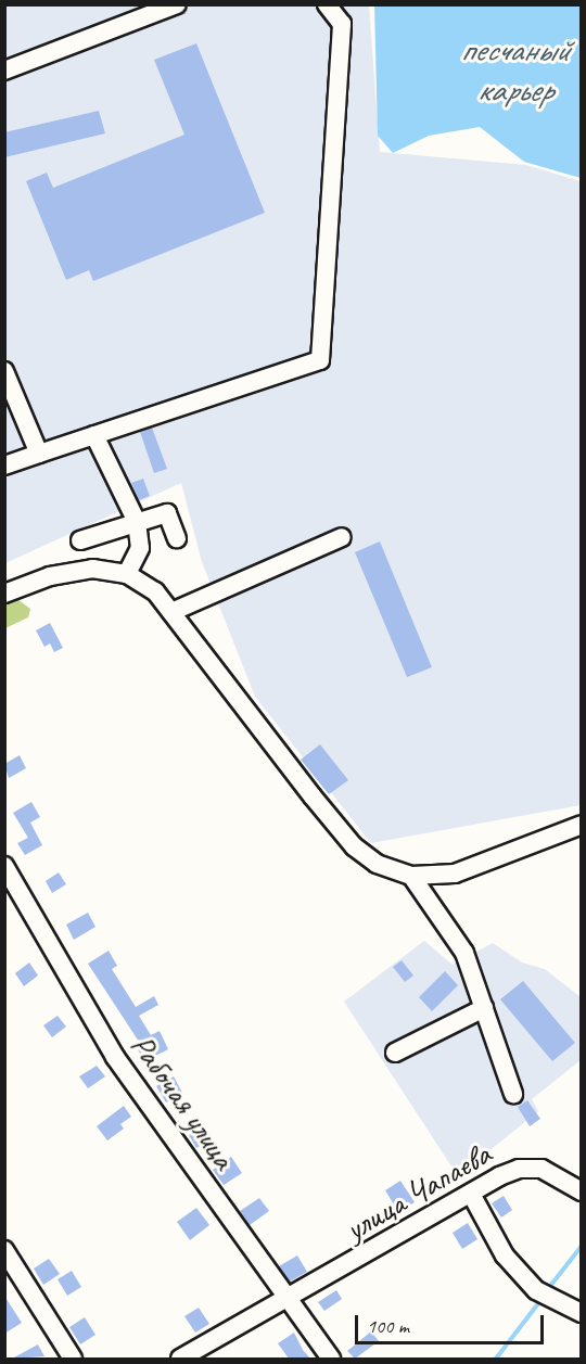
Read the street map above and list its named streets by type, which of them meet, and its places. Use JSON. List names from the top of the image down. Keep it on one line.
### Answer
{"streets":{"street":["Рабочая улица","улица Чапаева"]},"crossings":[["Рабочая улица","улица Чапаева"]],"water":["песчаный карьер"],"scale_bar":"100 m"}
